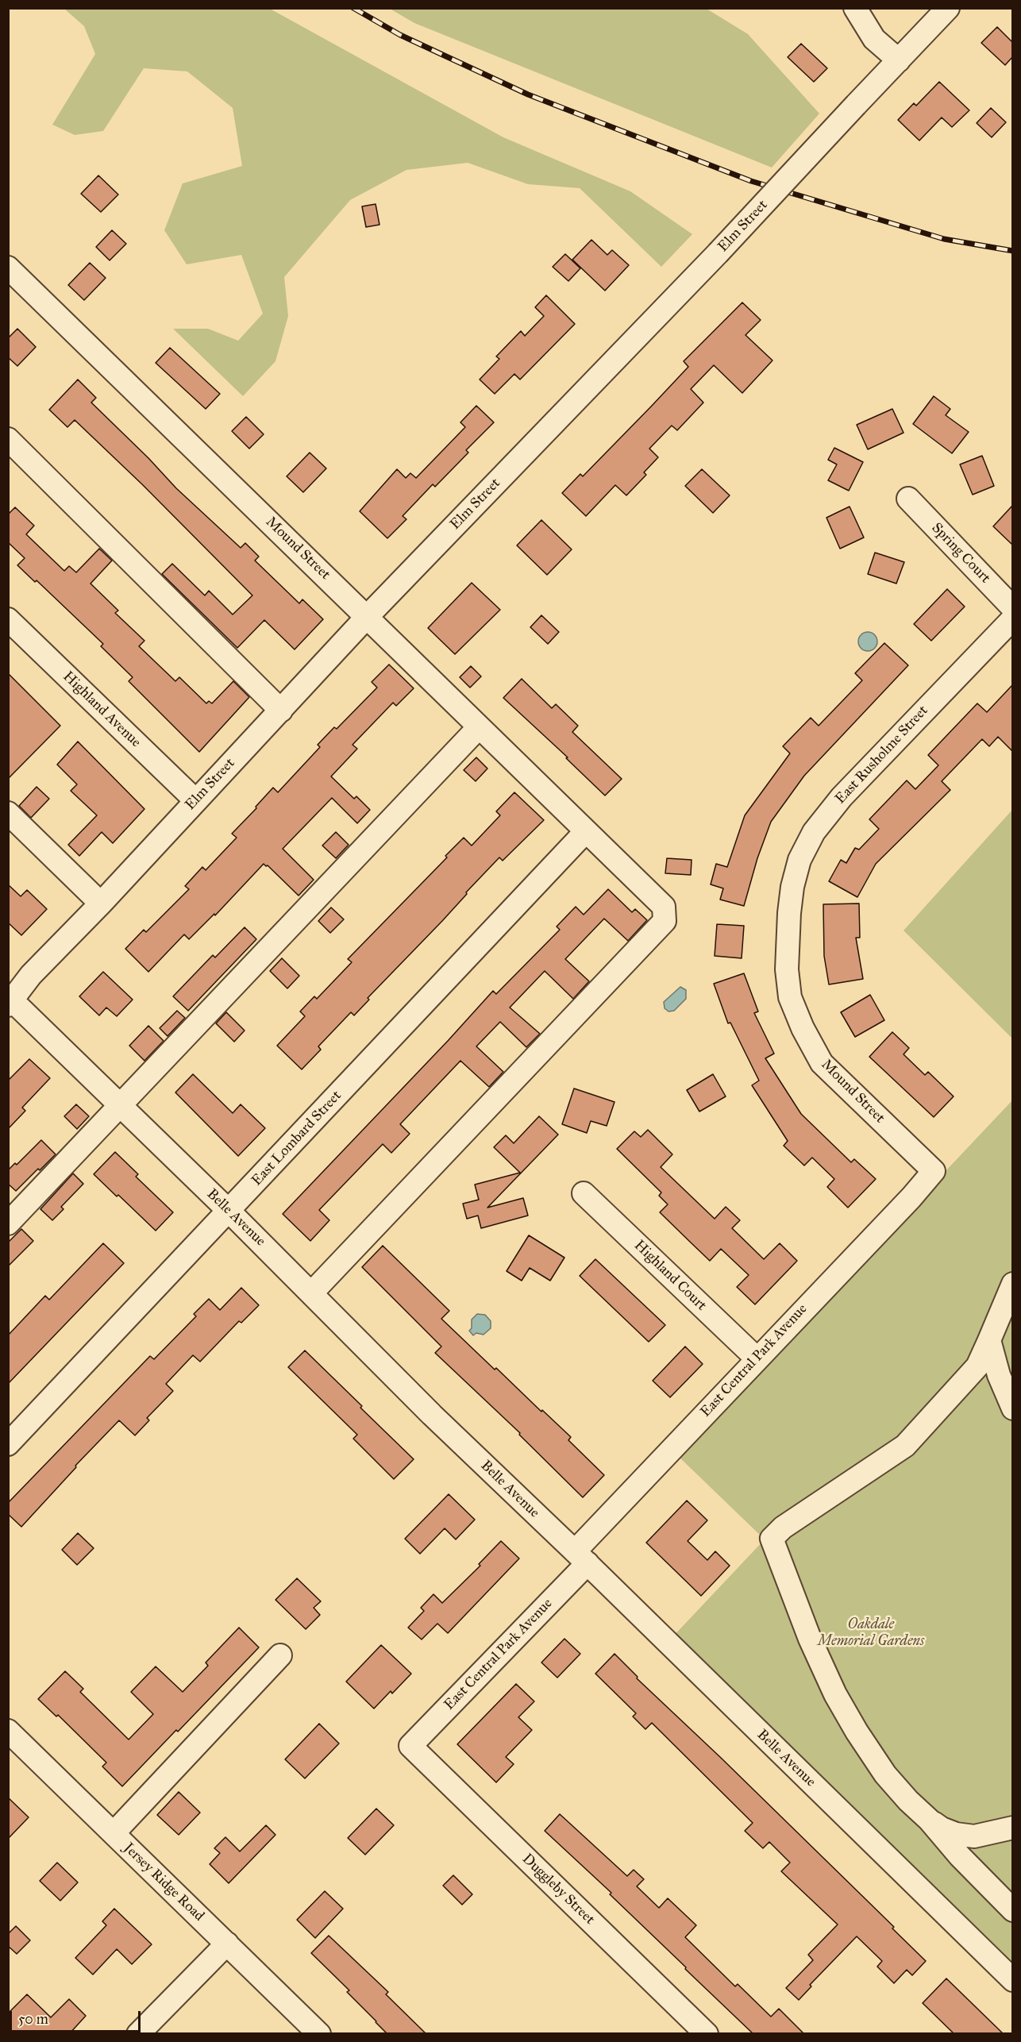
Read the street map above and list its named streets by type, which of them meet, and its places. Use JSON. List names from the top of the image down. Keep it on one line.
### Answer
{"streets":{"street":["Elm Street","Mound Street","Spring Court","Highland Avenue","East Rusholme Street","East Lombard Street","Belle Avenue","Highland Court","East Central Park Avenue","Jersey Ridge Road","Duggleby Street"]},"crossings":[["Elm Street","Mound Street"],["Elm Street","Highland Avenue"],["Elm Street","Belle Avenue"],["Mound Street","East Rusholme Street"],["Mound Street","East Lombard Street"],["Mound Street","Belle Avenue"],["Mound Street","East Central Park Avenue"],["East Lombard Street","Belle Avenue"],["Belle Avenue","East Central Park Avenue"],["Highland Court","East Central Park Avenue"],["East Central Park Avenue","Duggleby Street"]],"parks":["Oakdale Memorial Gardens"],"scale_bar":"50 m"}
